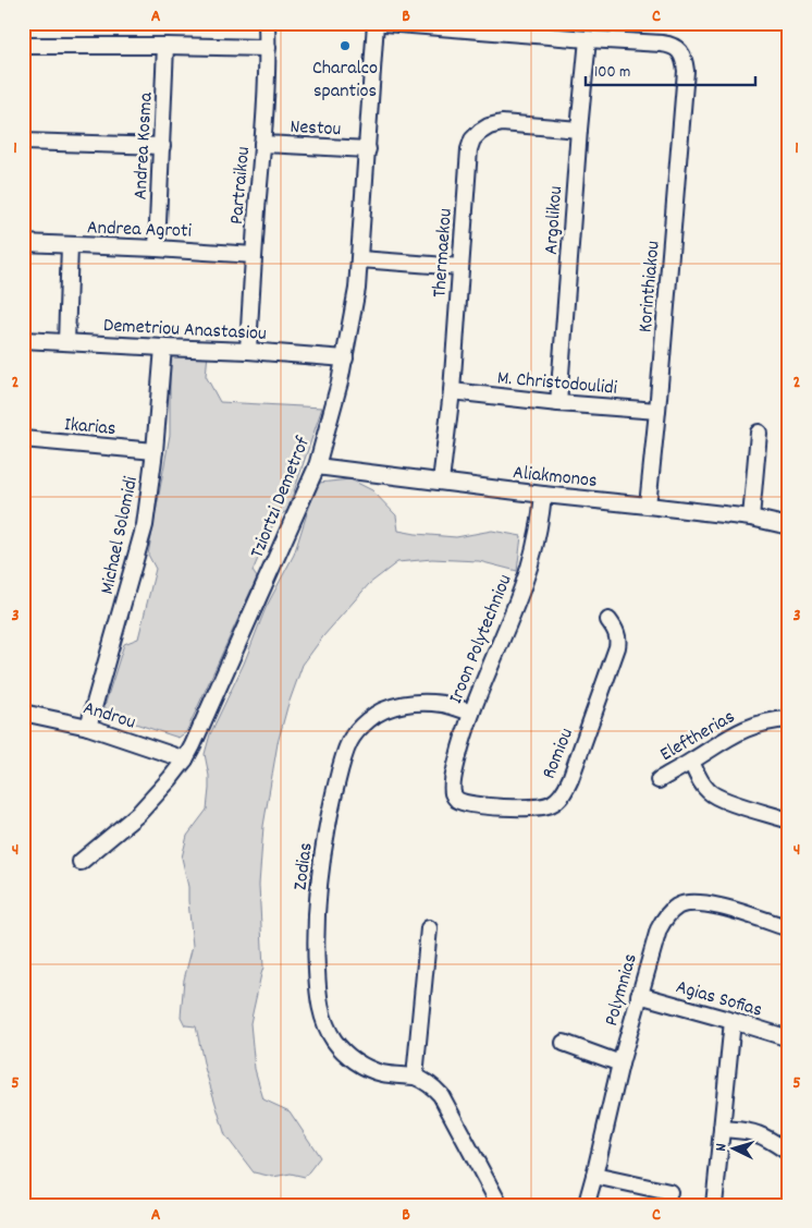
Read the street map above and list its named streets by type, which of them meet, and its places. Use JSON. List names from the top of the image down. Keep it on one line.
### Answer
{"streets":{"street":["Nestou","Andrea Kosma","Partraikou","Argolikou","Andrea Agroti","Thermaekou","Korinthiakou","Demetriou Anastasiou","M. Christodoulidi","Ikarias","Aliakmonos","Tziortzi Demetrof","Michael Solomidi","Iroon Polytechniou","Androu","Eleftherias","Romiou","Zodias","Polymnias","Agias Sofias"]},"crossings":[["Nestou","Partraikou"],["Nestou","Tziortzi Demetrof"],["Andrea Kosma","Andrea Agroti"],["Partraikou","Andrea Agroti"],["Partraikou","Demetriou Anastasiou"],["Argolikou","Thermaekou"],["Argolikou","Korinthiakou"],["Argolikou","M. Christodoulidi"],["Thermaekou","M. Christodoulidi"],["Thermaekou","Aliakmonos"],["Korinthiakou","M. Christodoulidi"],["Korinthiakou","Aliakmonos"],["Demetriou Anastasiou","Tziortzi Demetrof"],["Demetriou Anastasiou","Michael Solomidi"],["Ikarias","Michael Solomidi"],["Aliakmonos","Tziortzi Demetrof"],["Aliakmonos","Iroon Polytechniou"],["Tziortzi Demetrof","Androu"],["Michael Solomidi","Androu"],["Iroon Polytechniou","Romiou"],["Iroon Polytechniou","Zodias"],["Polymnias","Agias Sofias"]],"places":["Charalco spantios"],"scale_bar":"100 m","north":"left","grid":{"columns":["A","B","C"],"rows":["1","2","3","4","5"]}}
